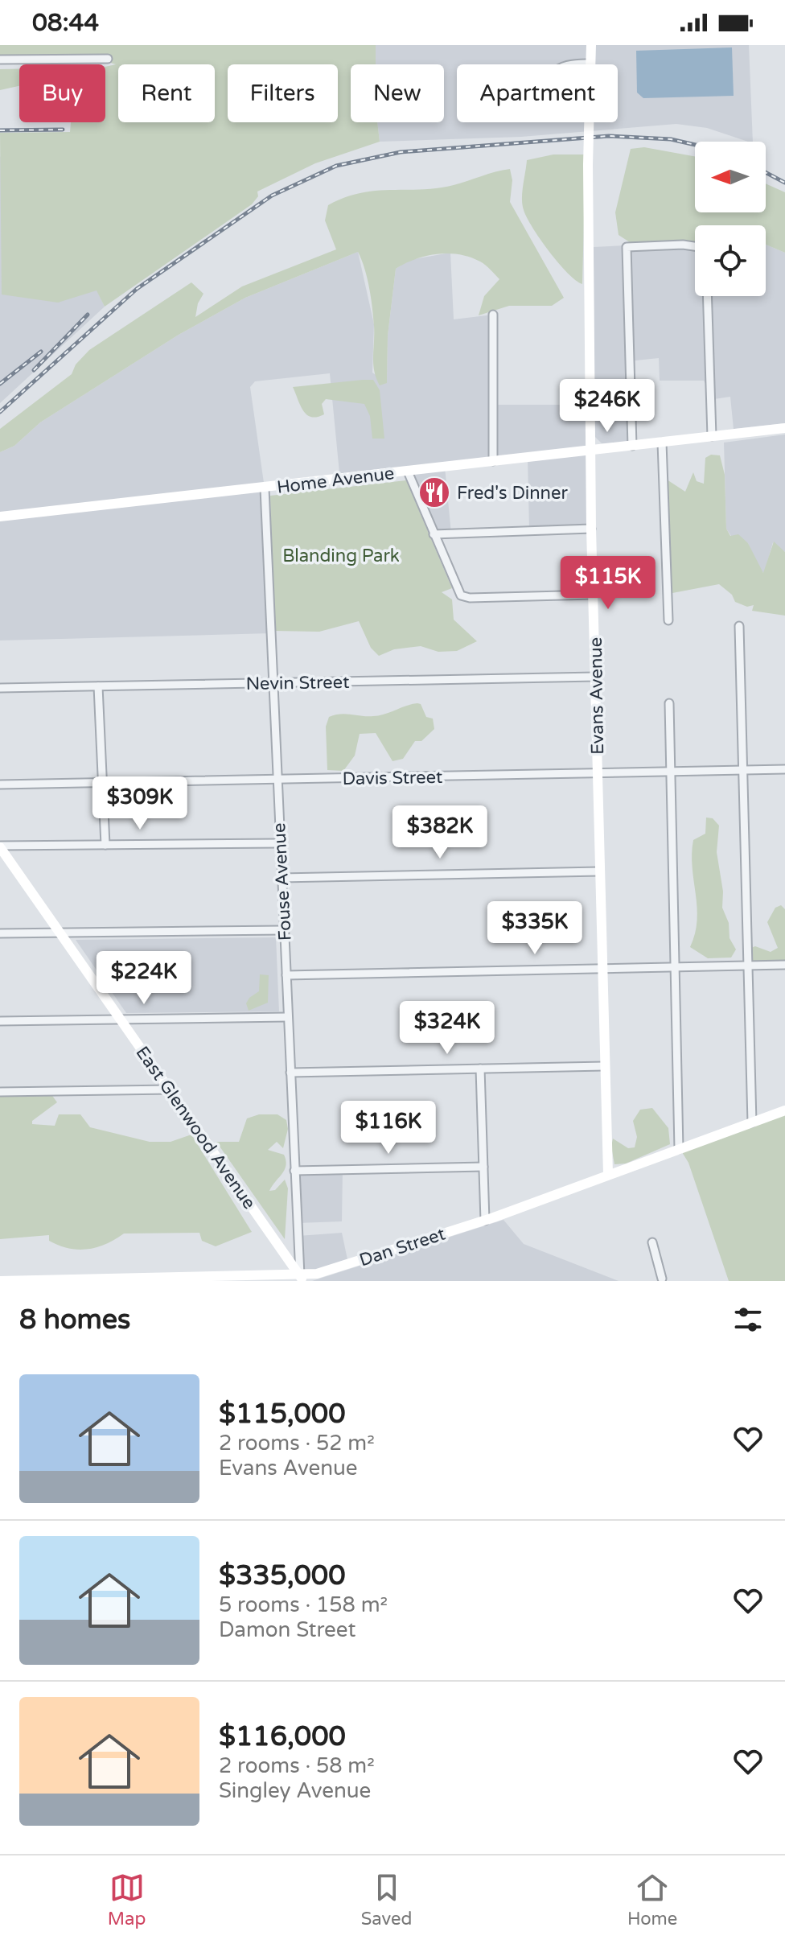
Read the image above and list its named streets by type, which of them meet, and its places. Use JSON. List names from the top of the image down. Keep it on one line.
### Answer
{"streets":{"street":["Home Avenue","Nevin Street","Evans Avenue","Davis Street","Fouse Avenue","East Glenwood Avenue","Dan Street"]},"crossings":[["Home Avenue","Evans Avenue"],["Home Avenue","Fouse Avenue"],["Nevin Street","Evans Avenue"],["Nevin Street","Fouse Avenue"],["Evans Avenue","Davis Street"],["Evans Avenue","Dan Street"],["Davis Street","Fouse Avenue"],["Fouse Avenue","East Glenwood Avenue"],["Fouse Avenue","Dan Street"],["East Glenwood Avenue","Dan Street"]],"parks":["Blanding Park"],"places":{"restaurant":["Fred's Dinner"]},"north":"left","page":{"status":"08:44","chip":["Buy","Rent","Filters","New","Apartment"],"price":["$246K","$115K","$309K","$382K","$335K","$224K","$324K","$116K"],"heading":"8 homes","list":[{"name":"$115,000","note":"2 rooms · 52 m² · Evans Avenue"},{"name":"$335,000","note":"5 rooms · 158 m² · Damon Street"},{"name":"$116,000","note":"2 rooms · 58 m² · Singley Avenue"}],"tabs":["Map","Saved","Home"]}}
